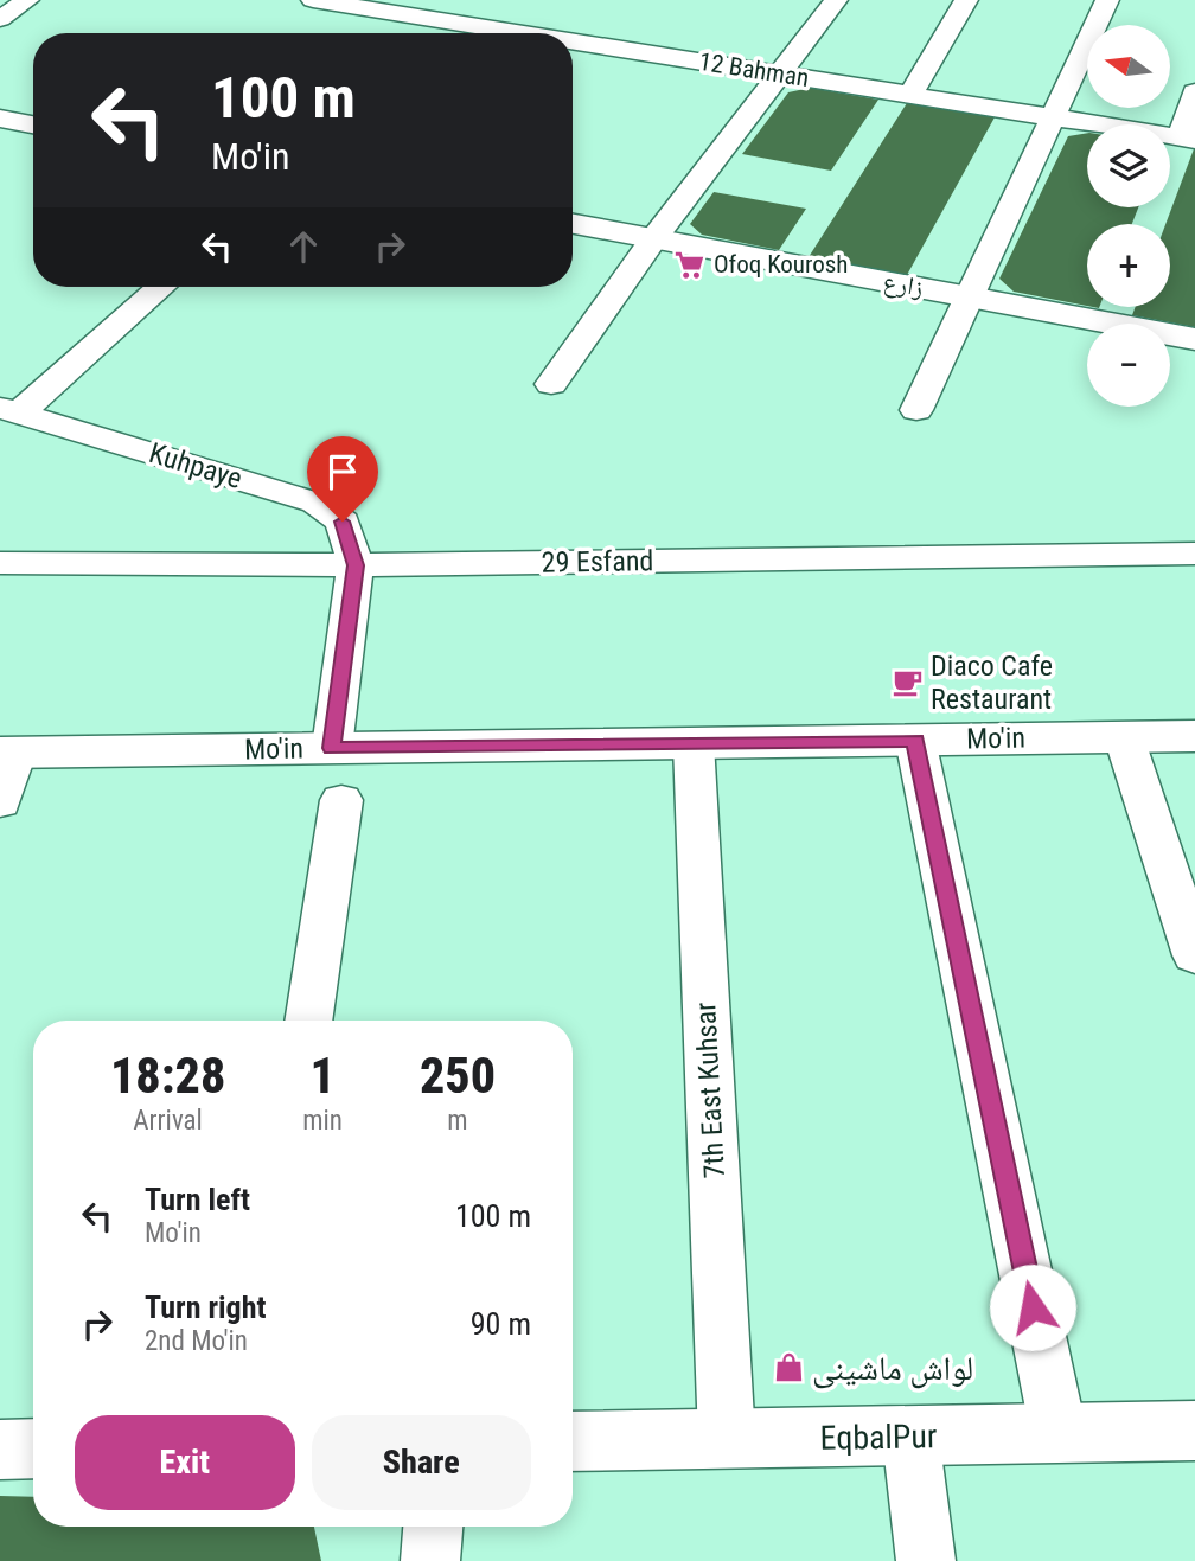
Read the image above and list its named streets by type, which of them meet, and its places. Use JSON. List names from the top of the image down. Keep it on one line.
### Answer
{"streets":{"street":["12 Bahman","زارع","Kuhpaye","29 Esfand","Mo'in","7th East Kuhsar","EqbalPur"]},"crossings":[["Kuhpaye","29 Esfand"],["Mo'in","7th East Kuhsar"],["7th East Kuhsar","EqbalPur"]],"places":{"supermarket":["Ofoq Kourosh"],"cafe":["Diaco Cafe Restaurant"],"shop":["لواش ماشینی"]},"north":"left","page":{"map_buttons":["+","−"],"turn":["100 m","Mo'in"],"eta":["18:28","Arrival","1","min","250","m"],"list":[{"name":"Turn left","note":"Mo'in","value":"100 m"},{"name":"Turn right","note":"2nd Mo'in","value":"90 m"}],"buttons":["Exit","Share"]}}
